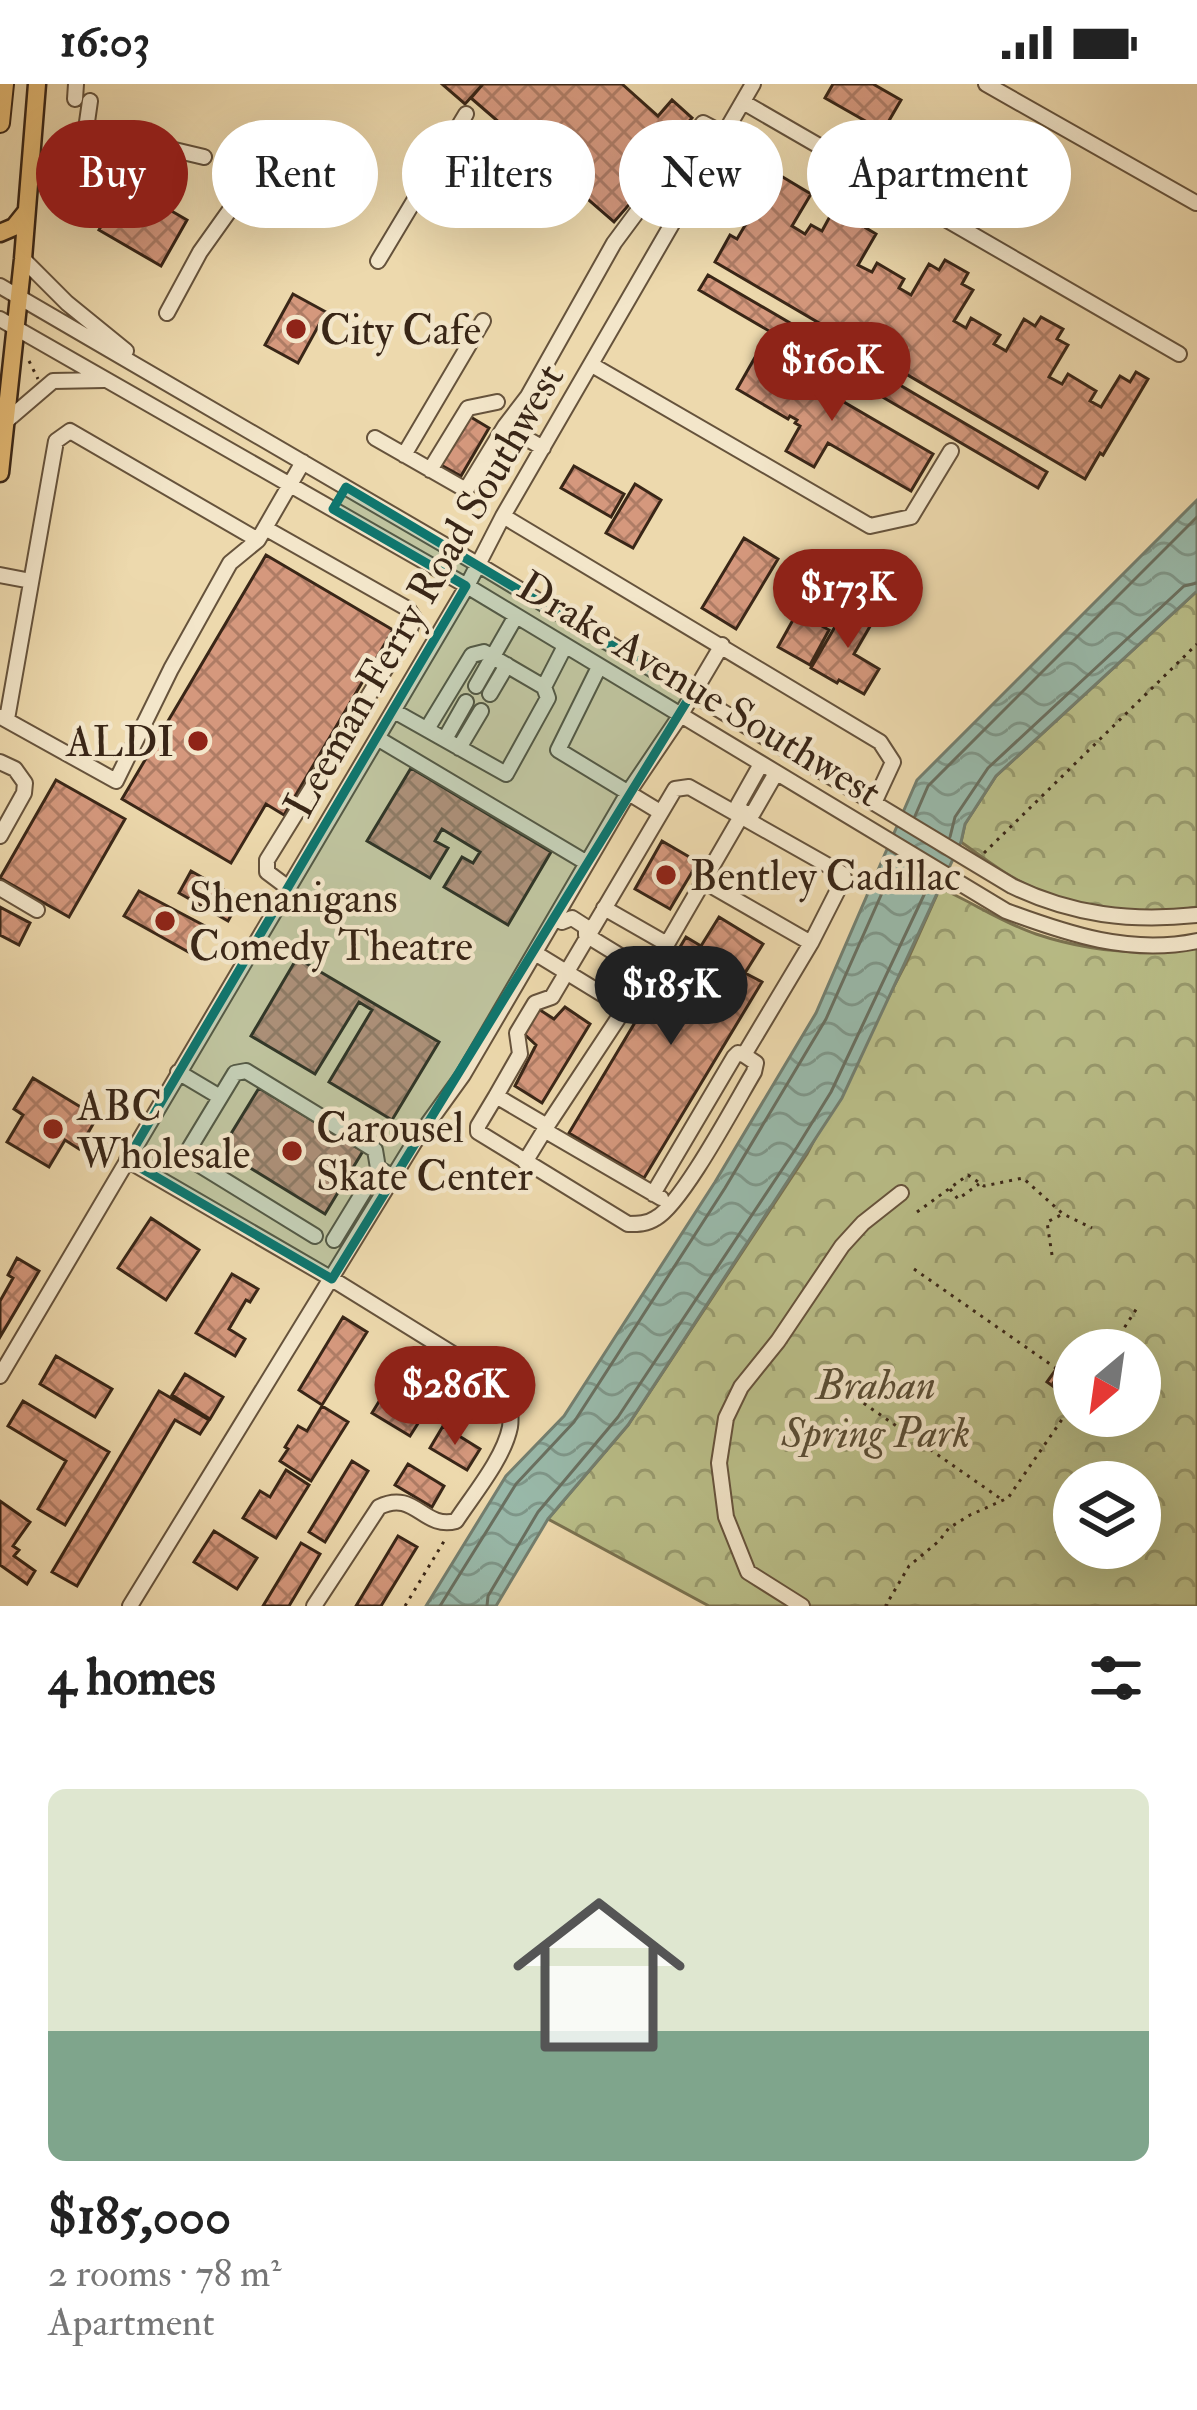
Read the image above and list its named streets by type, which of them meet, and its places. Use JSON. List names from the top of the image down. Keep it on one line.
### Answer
{"streets":{"street":["Leeman Ferry Road Southwest","Drake Avenue Southwest"]},"crossings":[["Leeman Ferry Road Southwest","Drake Avenue Southwest"]],"parks":["Brahan Spring Park"],"places":["City Cafe","ALDI","Bentley Cadillac","Shenanigans Comedy Theatre","ABC Wholesale","Carousel Skate Center"],"north":"bottom left","page":{"status":"16:03","chip":["Buy","Rent","Filters","New","Apartment"],"price":["$160K","$173K","$185K","$286K"],"heading":"4 homes","list":[{"name":"$185,000","note":"2 rooms · 78 m² · Apartment"}]}}
